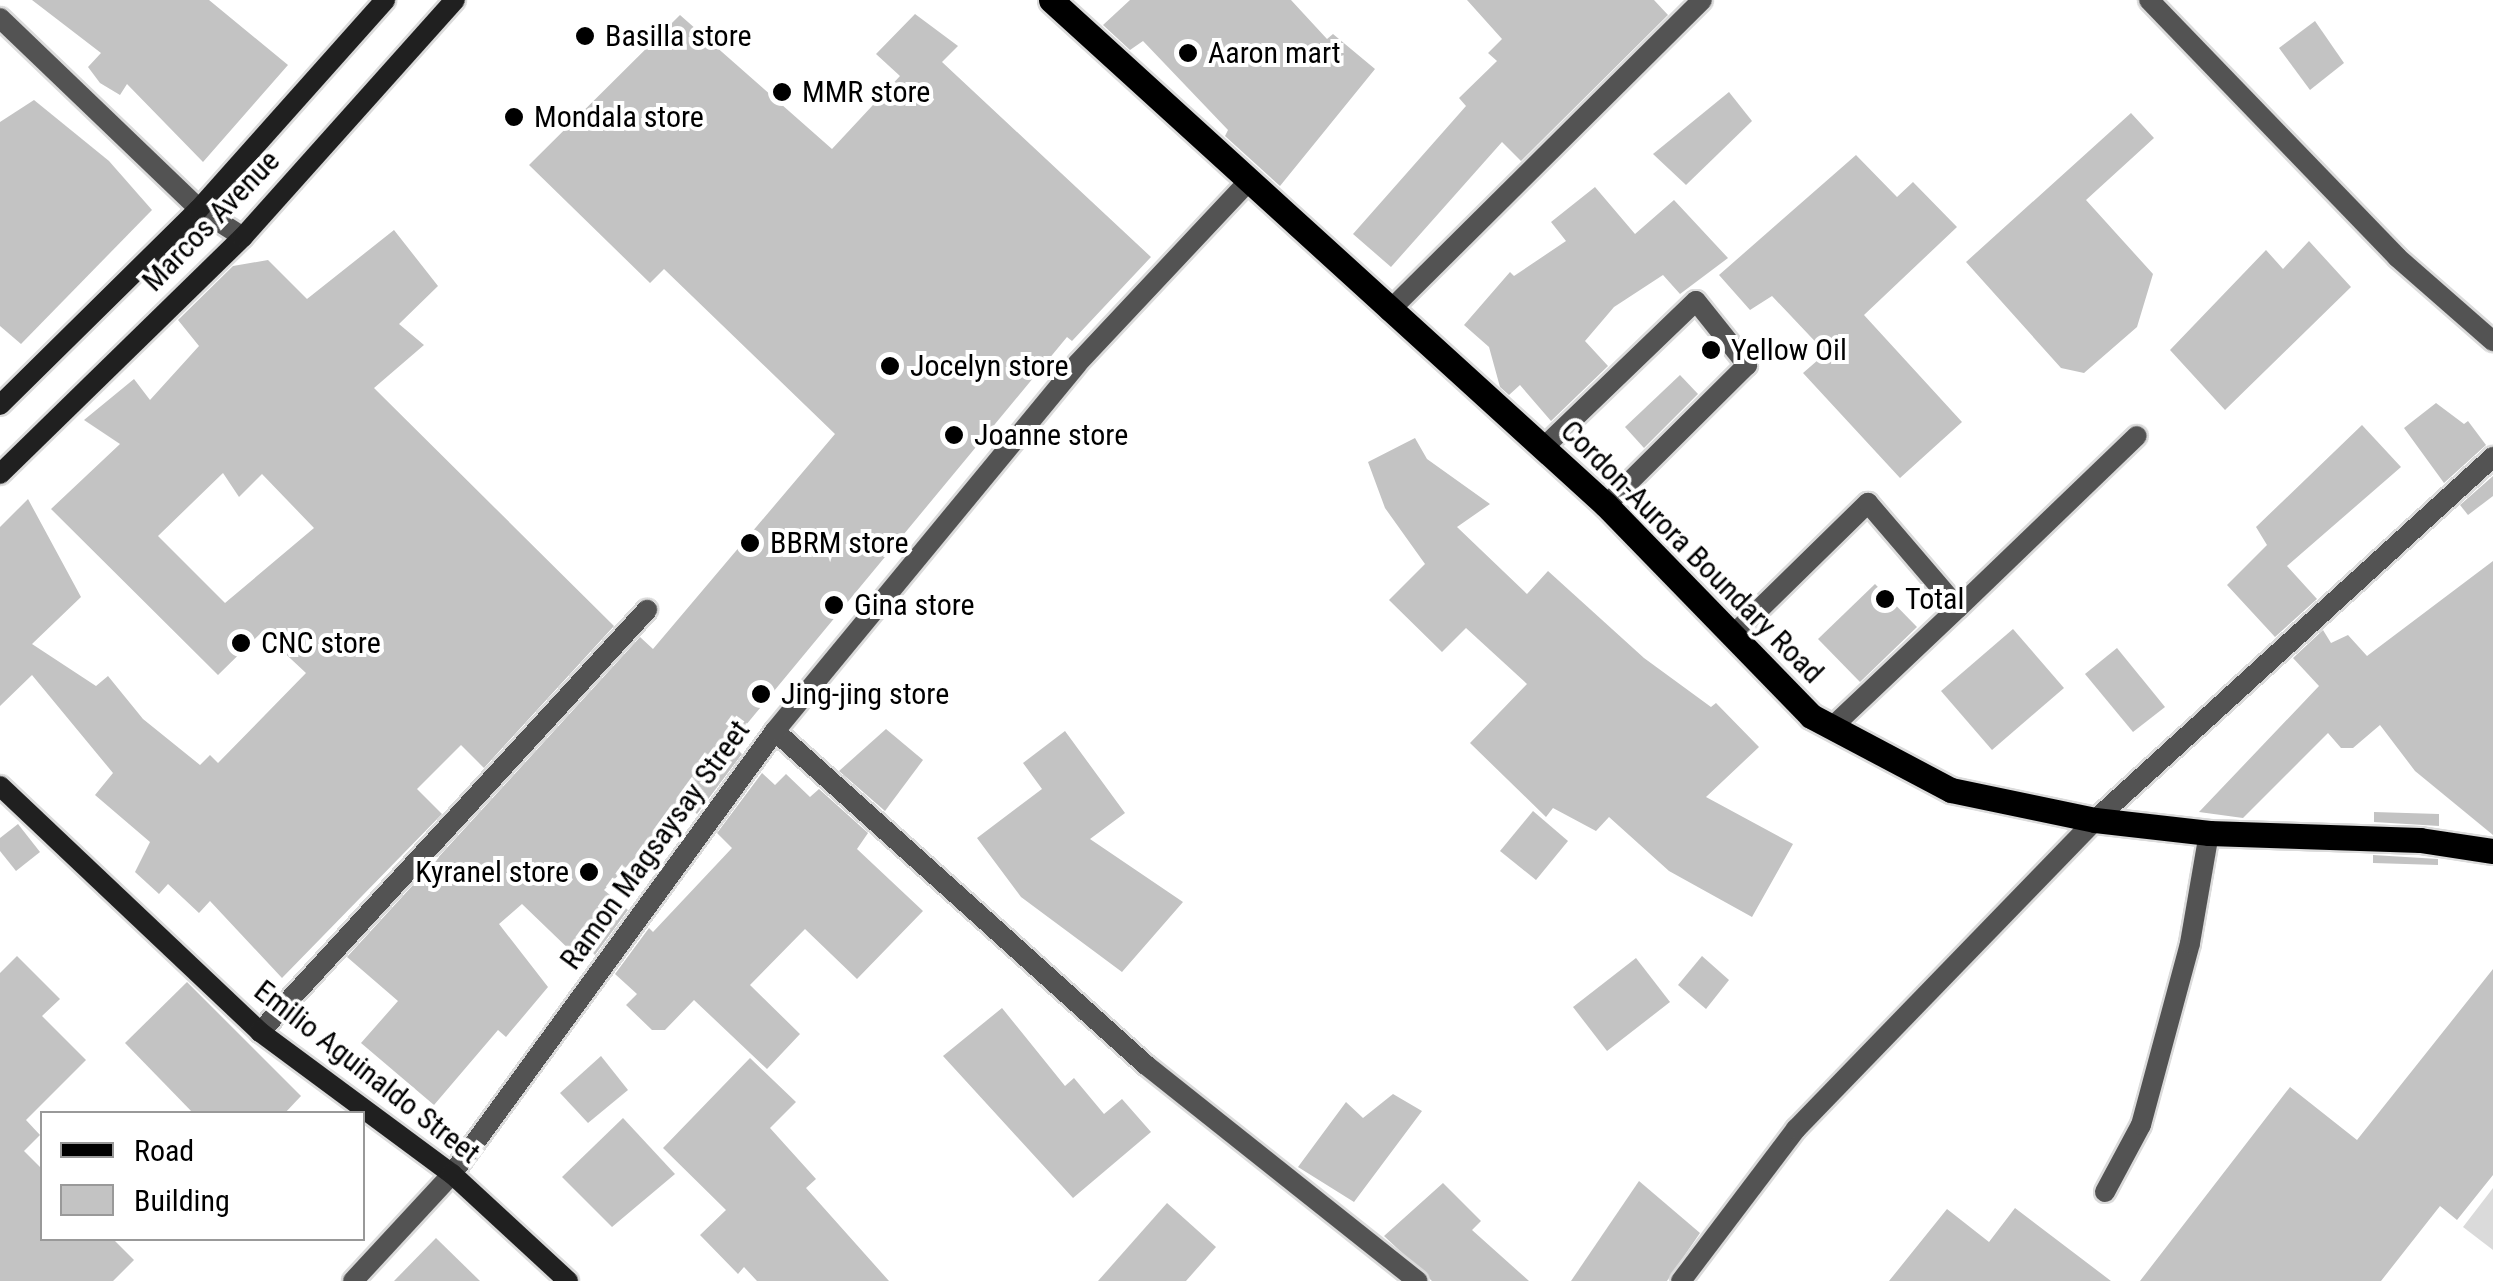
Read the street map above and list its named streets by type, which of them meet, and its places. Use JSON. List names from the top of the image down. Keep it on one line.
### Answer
{"streets":{"main road":["Marcos Avenue","Cordon-Aurora Boundary Road","Emilio Aguinaldo Street"],"street":["Ramon Magsaysay Street"]},"crossings":[["Cordon-Aurora Boundary Road","Ramon Magsaysay Street"],["Ramon Magsaysay Street","Emilio Aguinaldo Street"]],"places":["Basilla store","Aaron mart","MMR store","Mondala store","Yellow Oil","Jocelyn store","Joanne store","BBRM store","Total","Gina store","CNC store","Jing-jing store","Kyranel store"],"legend":["Road","Building"]}
